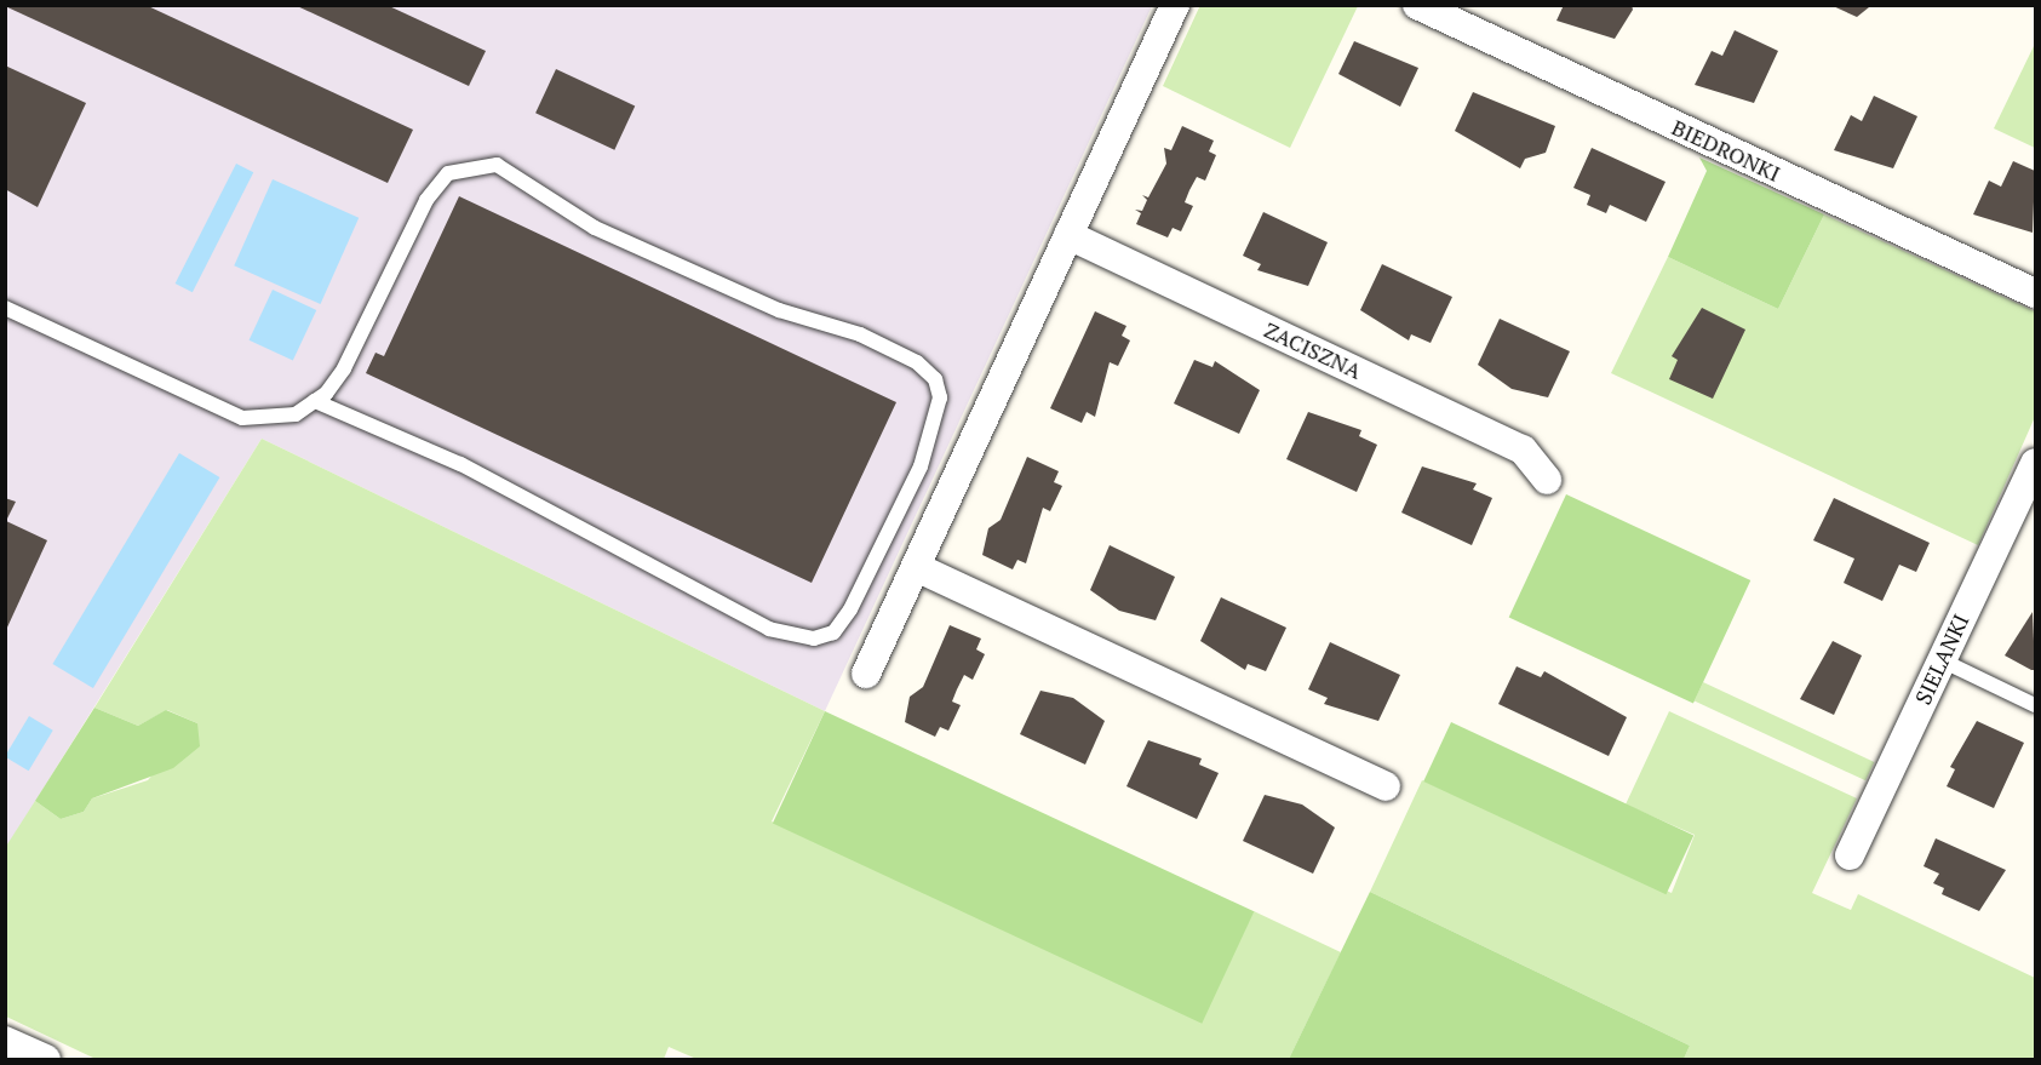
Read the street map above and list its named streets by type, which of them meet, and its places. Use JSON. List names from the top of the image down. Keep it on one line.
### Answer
{"streets":{"street":["BIEDRONKI","ZACISZNA","SIELANKI"]}}
